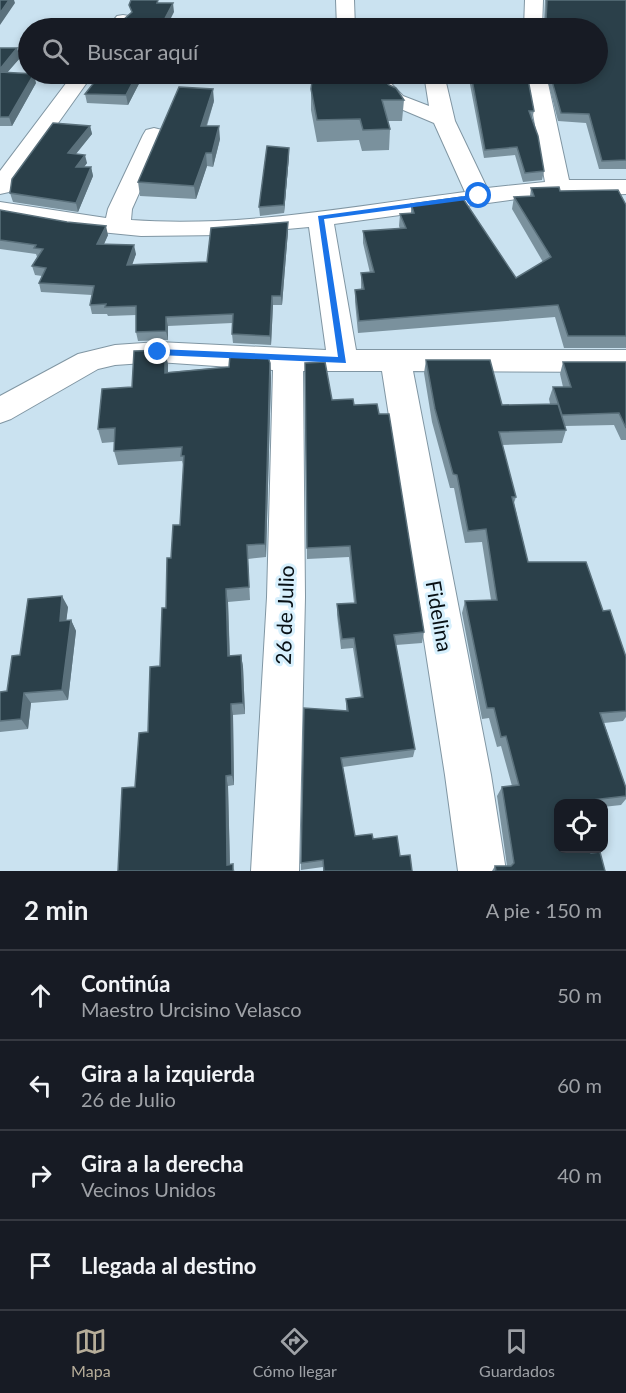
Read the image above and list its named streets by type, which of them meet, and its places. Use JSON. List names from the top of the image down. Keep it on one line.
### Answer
{"streets":{"street":["26 de Julio","Fidelina"]},"page":{"search":"Buscar aquí","heading":["2 min","A pie · 150 m"],"list":[["Continúa","Maestro Urcisino Velasco","50 m"],["Gira a la izquierda","26 de Julio","60 m"],["Gira a la derecha","Vecinos Unidos","40 m"],"Llegada al destino"],"nav":["Mapa","Cómo llegar","Guardados"]}}
